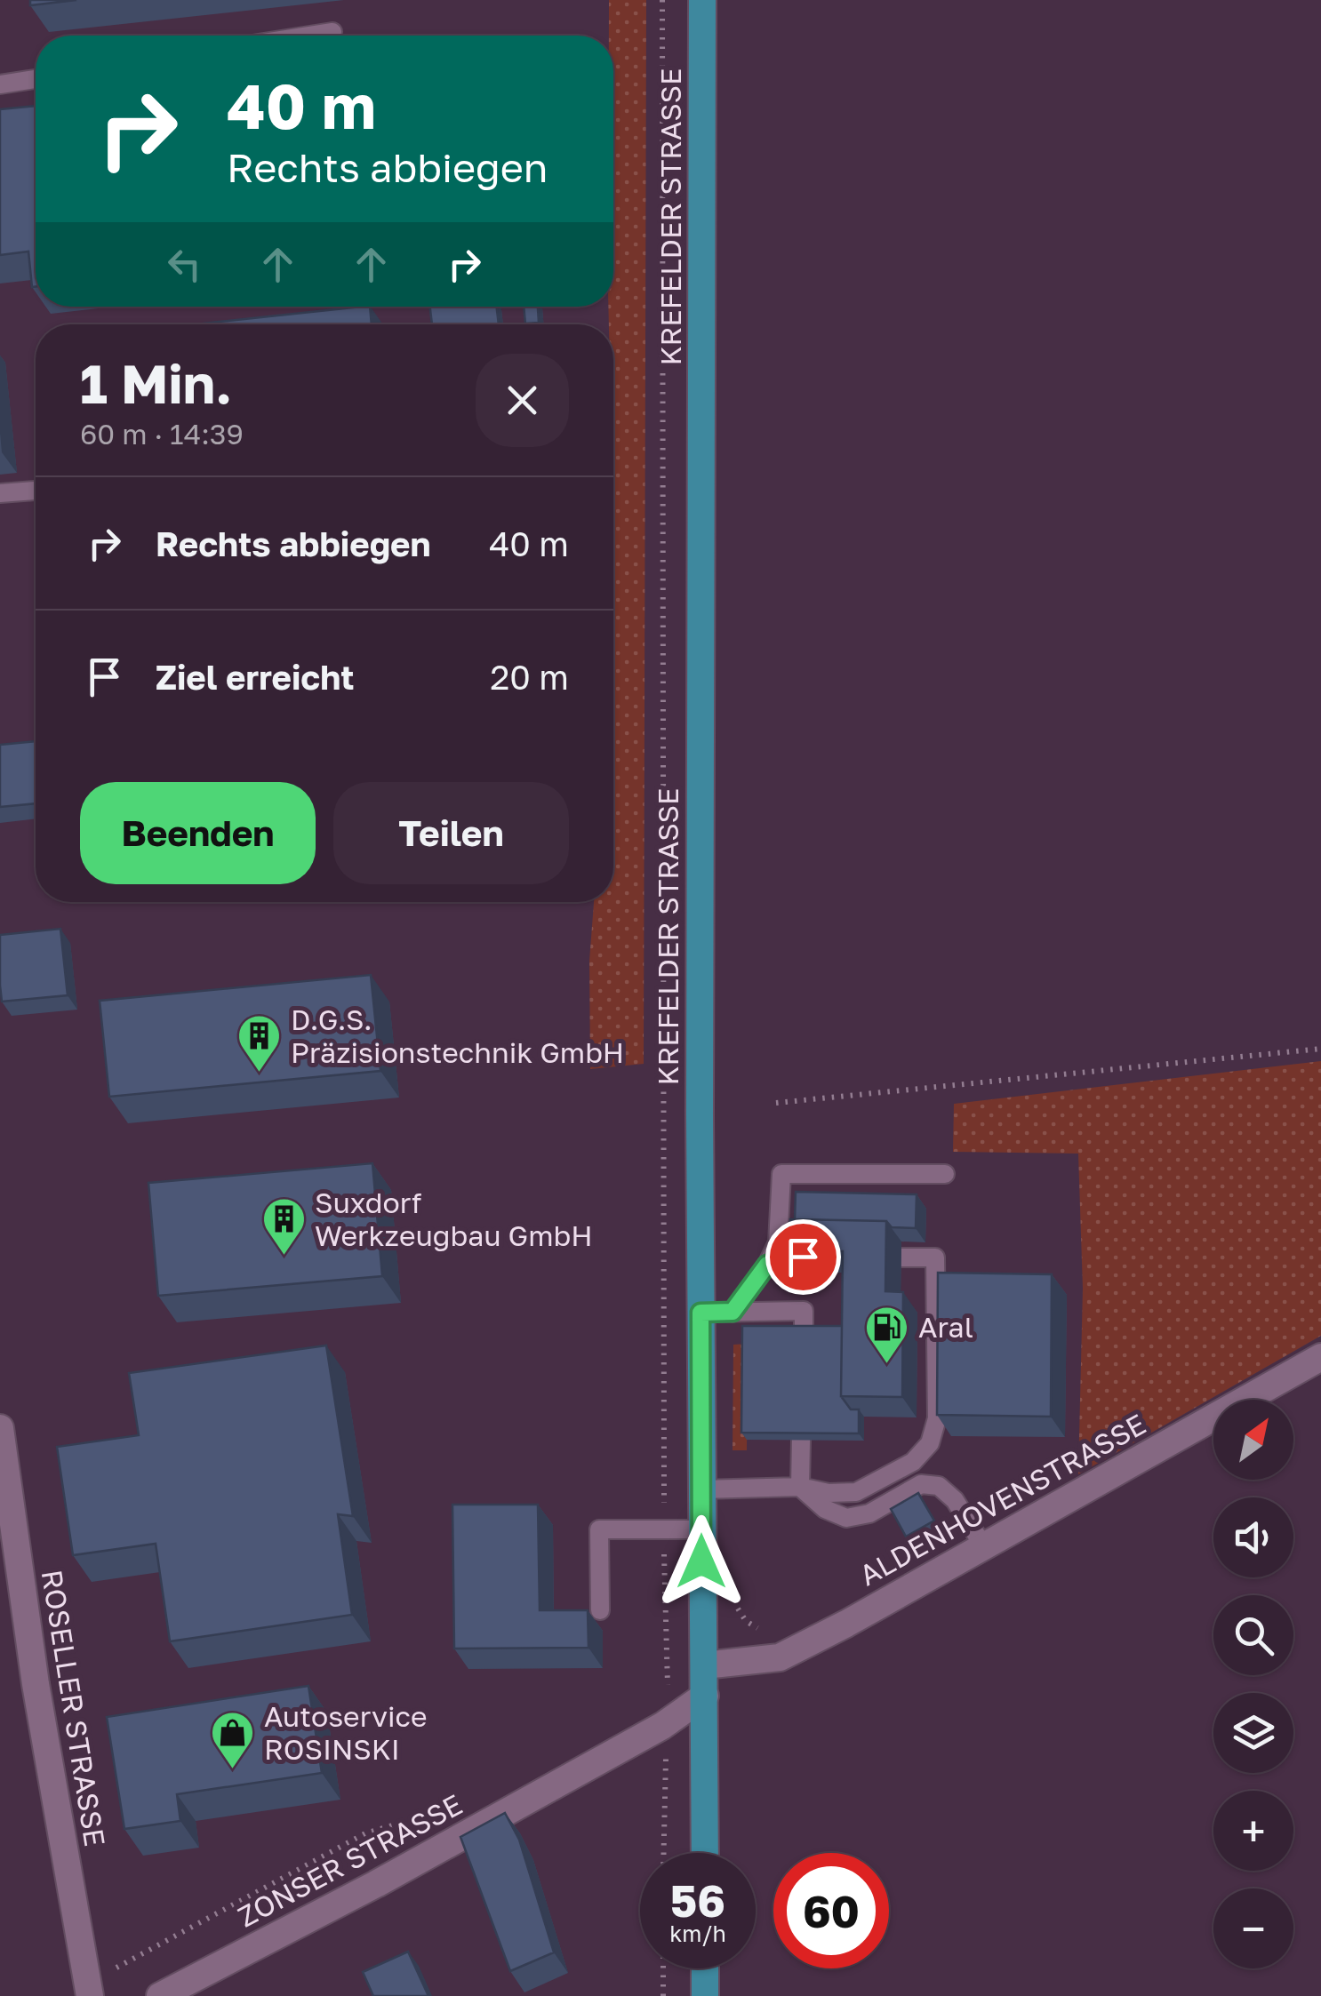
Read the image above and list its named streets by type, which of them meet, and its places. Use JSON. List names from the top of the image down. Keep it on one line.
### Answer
{"streets":{"main road":["KREFELDER STRASSE"],"street":["ALDENHOVENSTRASSE","ROSELLER STRASSE","ZONSER STRASSE"]},"crossings":[["KREFELDER STRASSE","ALDENHOVENSTRASSE"],["KREFELDER STRASSE","ZONSER STRASSE"]],"places":{"building":["D.G.S. Präzisionstechnik GmbH","Suxdorf Werkzeugbau GmbH"],"fuel station":["Aral"],"shop":["Autoservice ROSINSKI"]},"north":"top right","page":{"turn":["40 m","Rechts abbiegen"],"heading":["1 Min.","60 m · 14:39"],"list":[{"name":"Rechts abbiegen","value":"40 m"},{"name":"Ziel erreicht","value":"20 m"}],"buttons":["Beenden","Teilen"],"map_buttons":["+","−"],"speed":"56 km/h","limit":"60"}}
